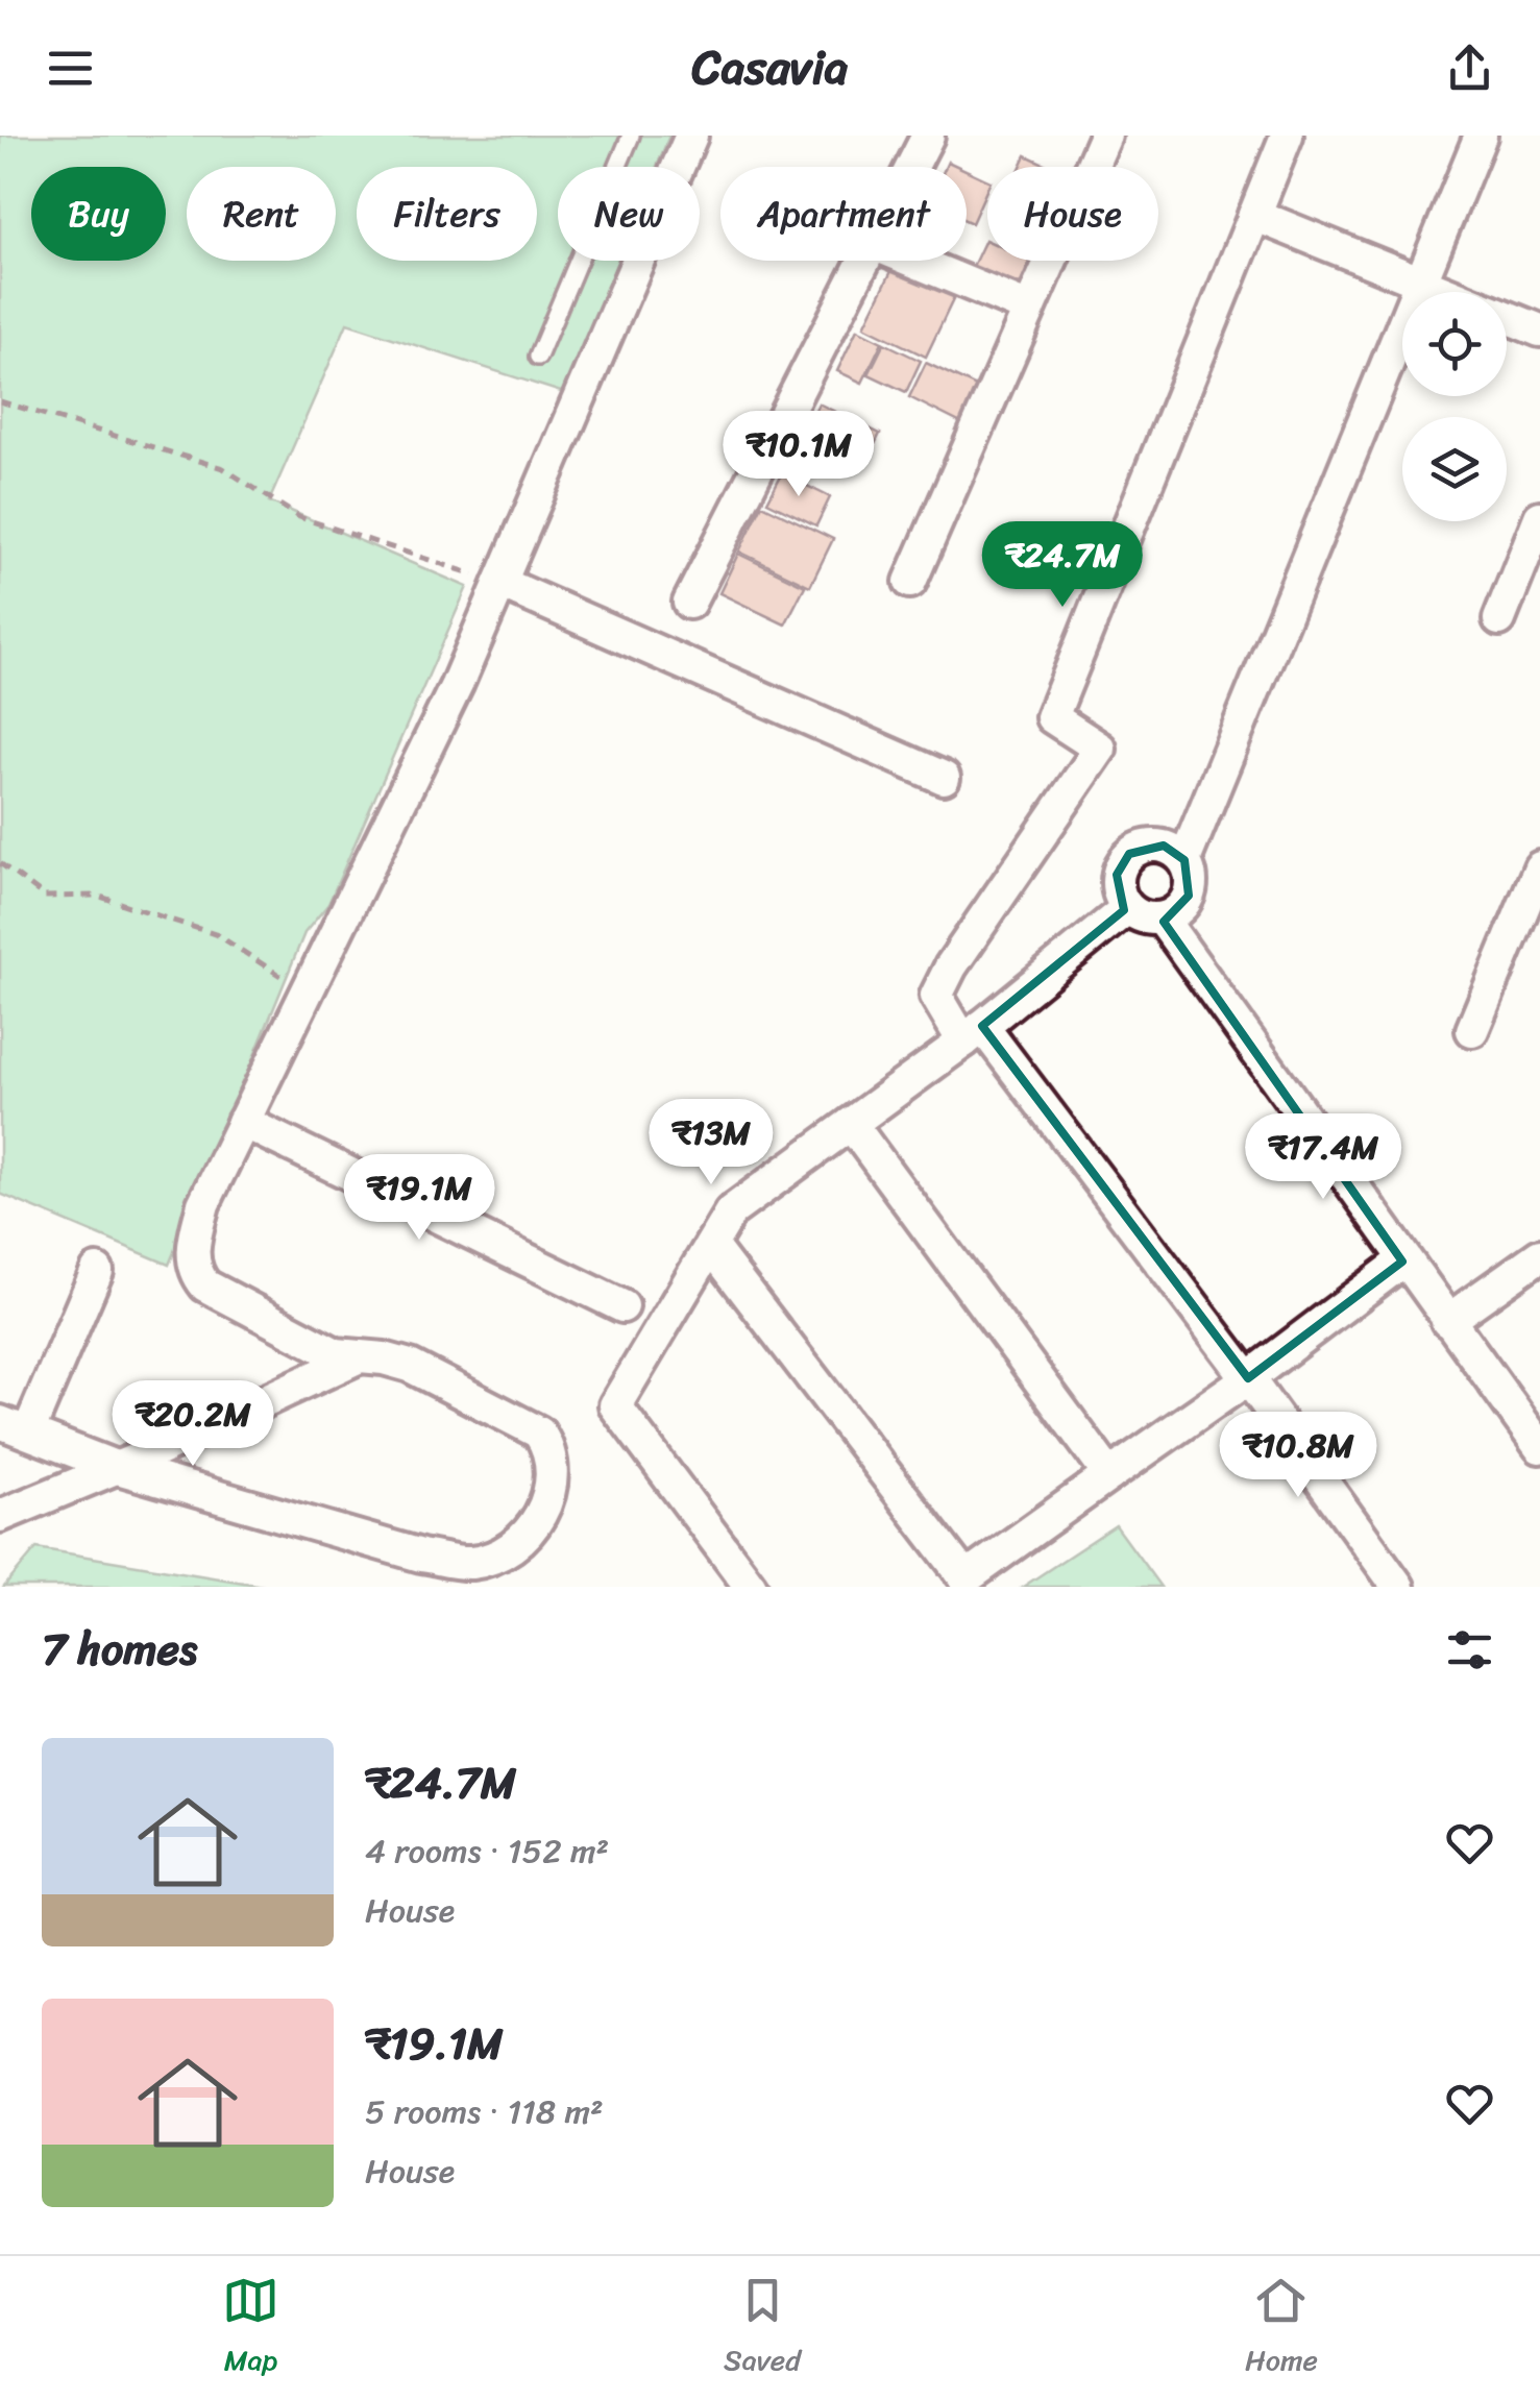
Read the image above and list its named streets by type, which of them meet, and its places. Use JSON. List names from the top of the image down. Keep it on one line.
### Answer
{"page":{"header":"Casavia","chip":["Buy","Rent","Filters","New","Apartment","House"],"price":["₹10.1M","₹24.7M","₹13M","₹17.4M","₹19.1M","₹20.2M","₹10.8M"],"heading":"7 homes","list":[{"name":"₹24.7M","note":"4 rooms · 152 m² · House"},{"name":"₹19.1M","note":"5 rooms · 118 m² · House"}],"tabs":["Map","Saved","Home"]}}
